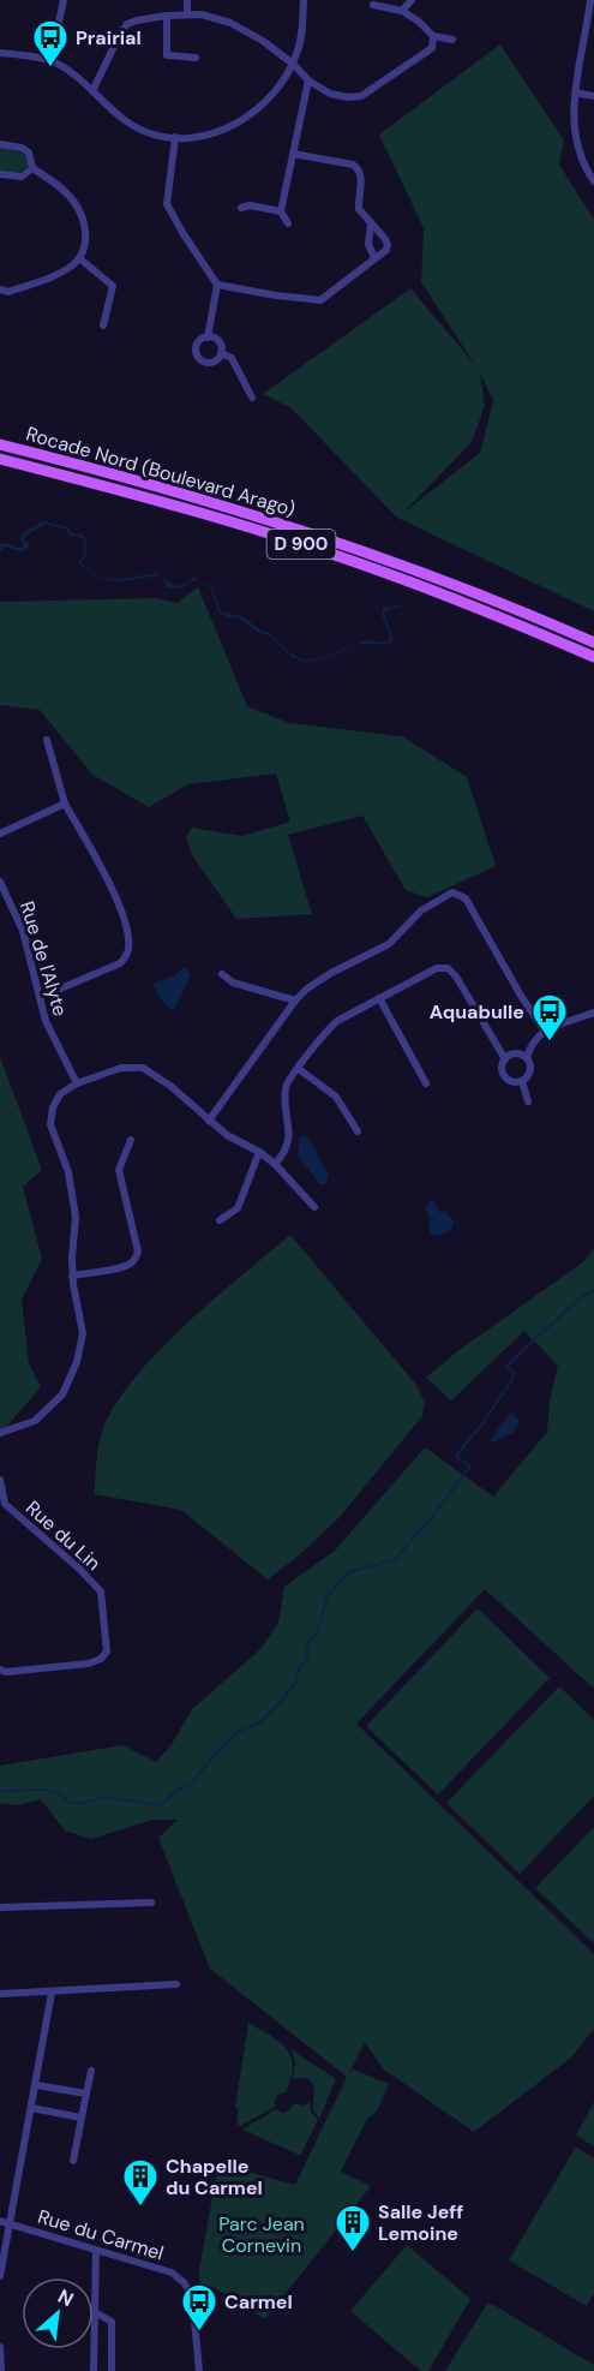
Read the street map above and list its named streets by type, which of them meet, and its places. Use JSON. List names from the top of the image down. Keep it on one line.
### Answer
{"streets":{"main road":["Rocade Nord (Boulevard Arago)","D 900"],"street":["Rue de l'Alyte","Rue du Lin","Rue du Carmel"]},"parks":["Parc Jean Cornevin"],"places":{"bus stop":["Prairial","Aquabulle","Carmel"],"building":["Chapelle du Carmel","Salle Jeff Lemoine"]},"north":"top right"}
